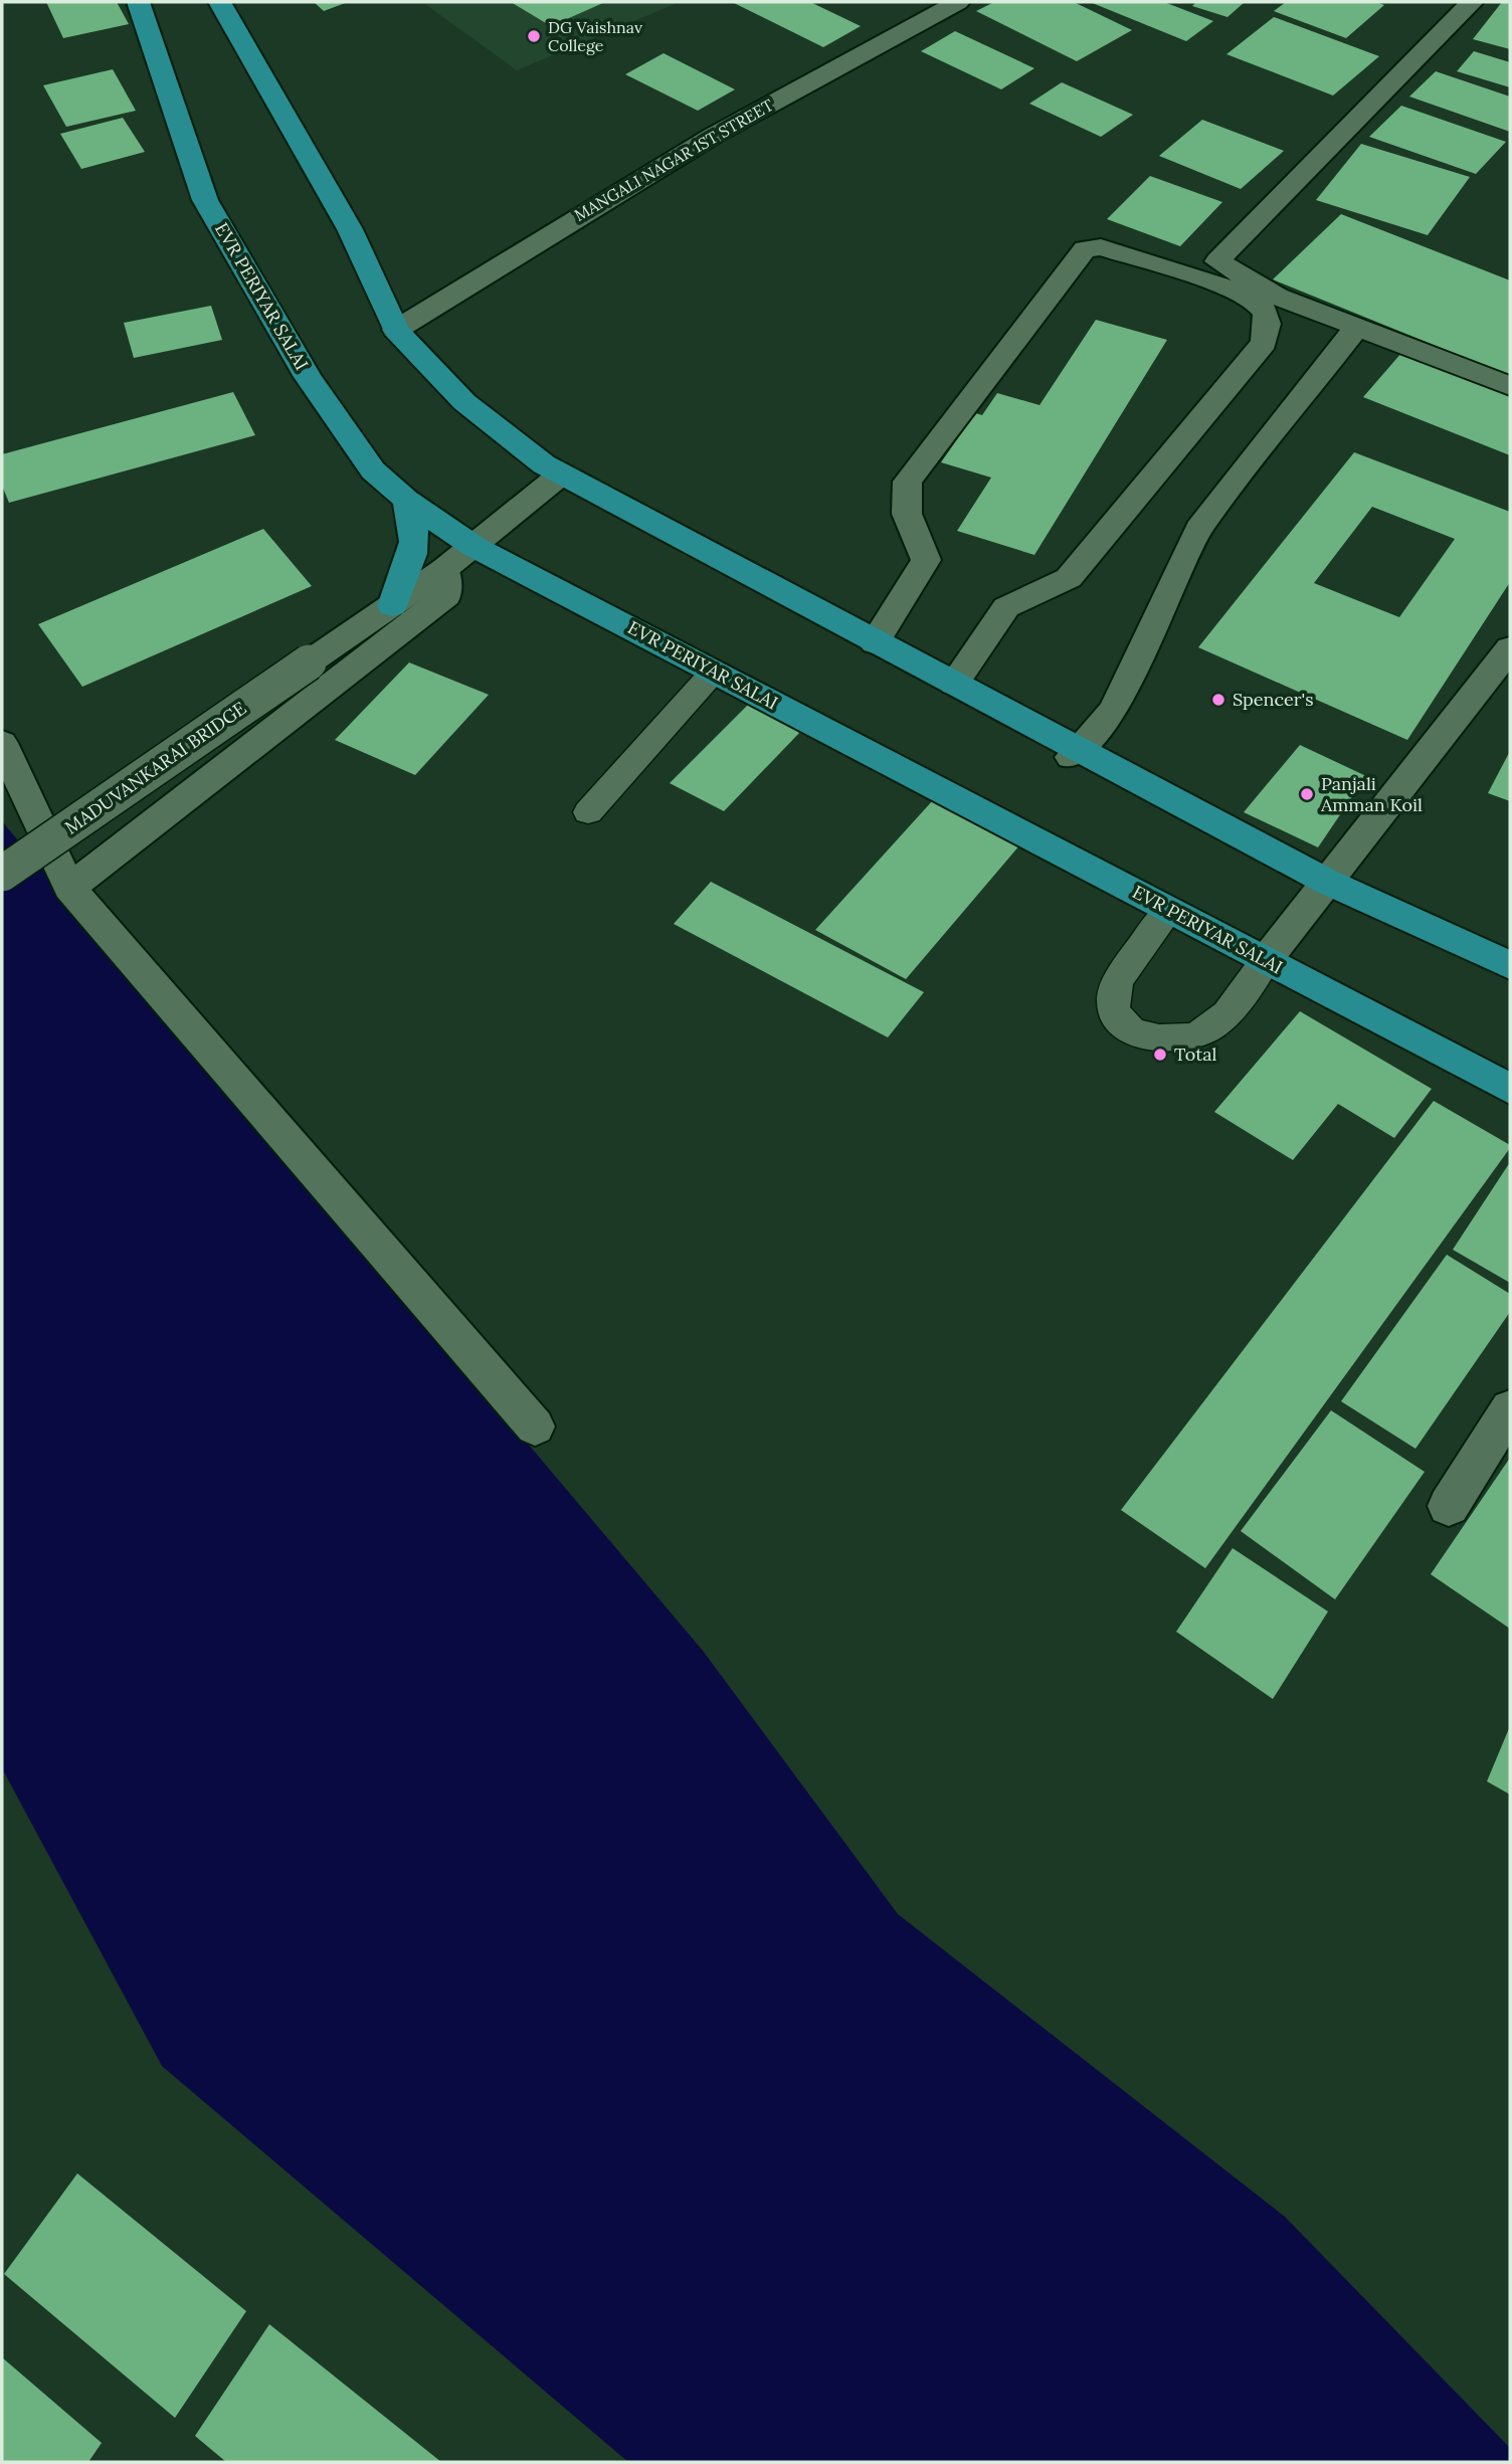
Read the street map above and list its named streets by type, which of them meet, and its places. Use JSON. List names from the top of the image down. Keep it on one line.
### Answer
{"streets":{"main road":["EVR PERIYAR SALAI"],"street":["MANGALI NAGAR 1ST STREET","MADUVANKARAI BRIDGE"]},"crossings":[["EVR PERIYAR SALAI","MADUVANKARAI BRIDGE"]],"places":["DG Vaishnav College","Spencer's","Panjali Amman Koil","Total"]}
